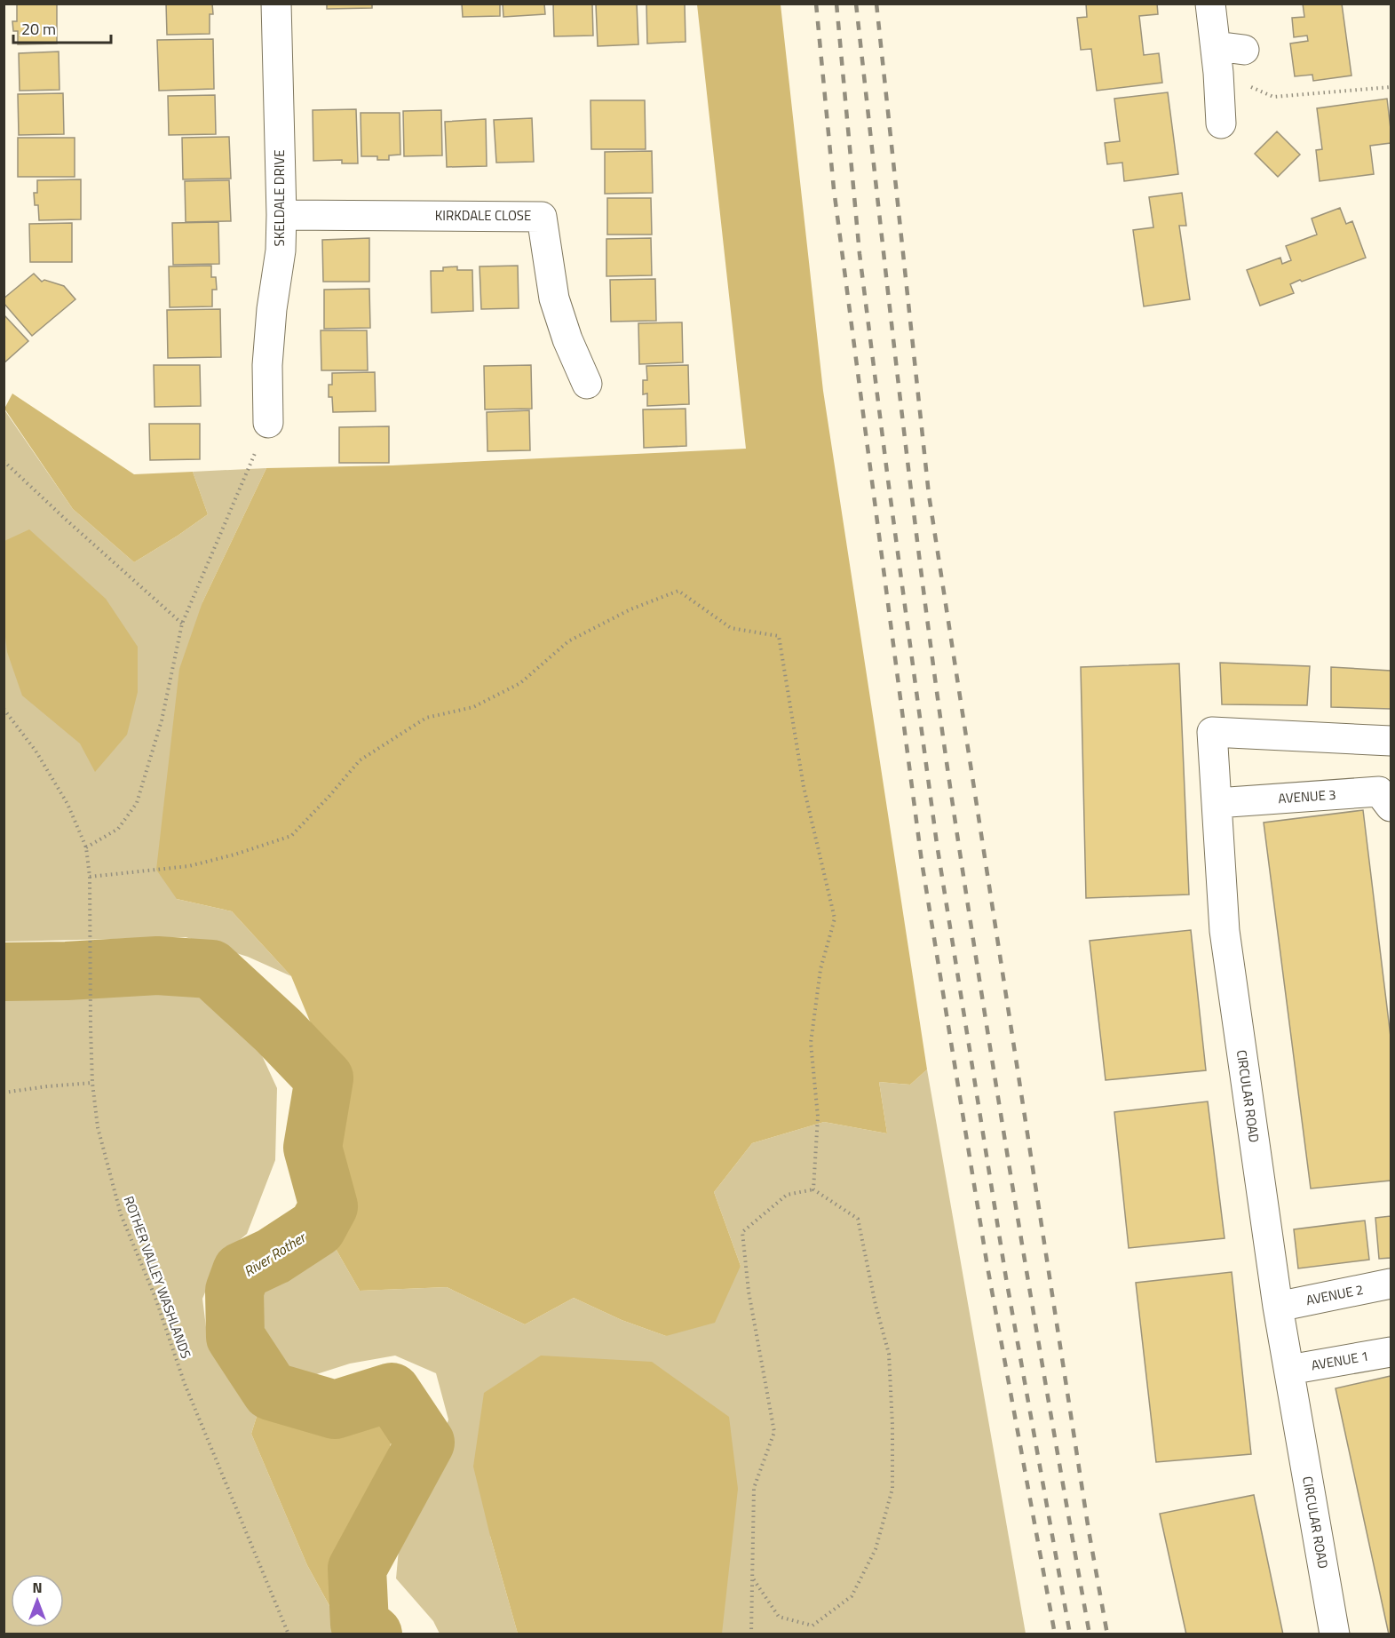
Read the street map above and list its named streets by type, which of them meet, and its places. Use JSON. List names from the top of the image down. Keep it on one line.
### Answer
{"streets":{"street":["SKELDALE DRIVE","KIRKDALE CLOSE","AVENUE 3","CIRCULAR ROAD","AVENUE 2","AVENUE 1"],"path":["ROTHER VALLEY WASHLANDS"]},"crossings":[["SKELDALE DRIVE","KIRKDALE CLOSE"],["AVENUE 3","CIRCULAR ROAD"],["CIRCULAR ROAD","AVENUE 2"],["CIRCULAR ROAD","AVENUE 1"]],"water":["River Rother"],"scale_bar":"20 m","north":"top"}
